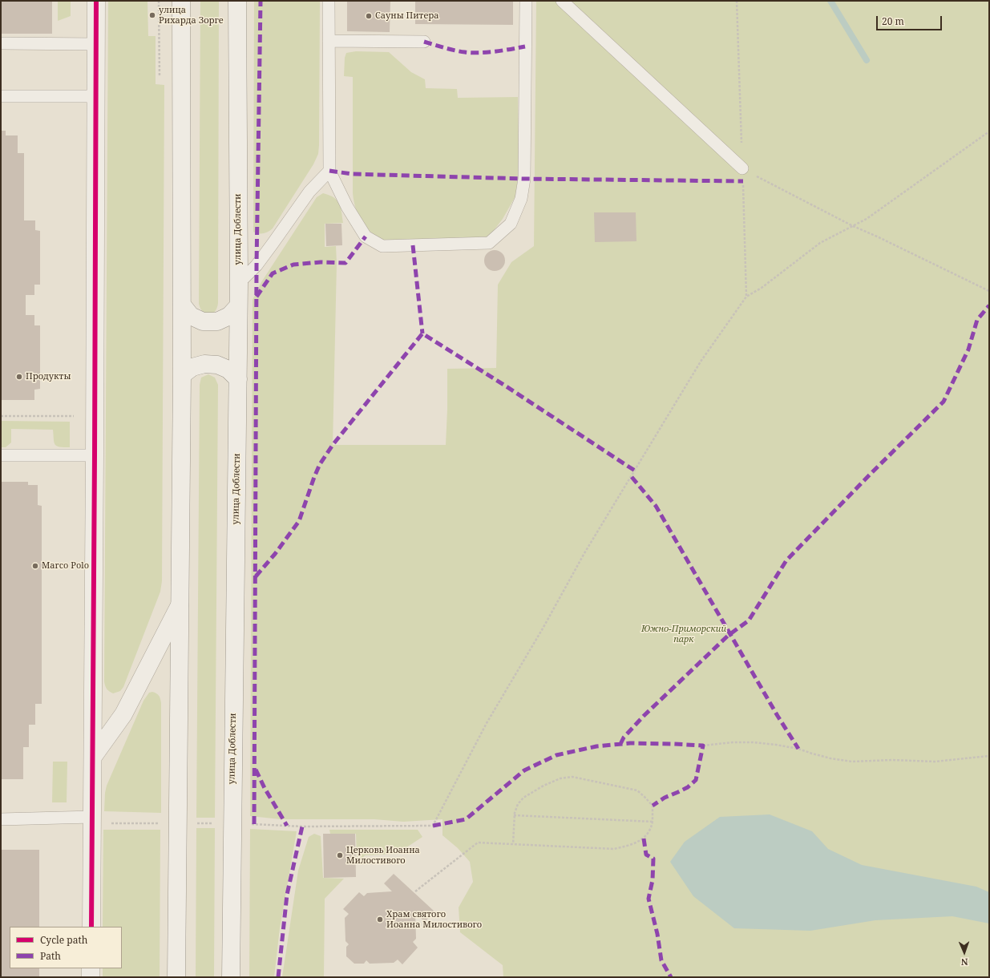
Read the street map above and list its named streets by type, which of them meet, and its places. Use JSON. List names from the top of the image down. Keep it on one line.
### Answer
{"streets":{"main road":["улица Доблести"]},"parks":["Южно-Приморский парк"],"places":["улица Рихарда Зорге","Сауны Питера","Продукты","Marco Polo","Церковь Иоанна Милостивого","Храм святого Иоанна Милостивого"],"legend":["Cycle path","Path"],"scale_bar":"20 m","north":"bottom"}
